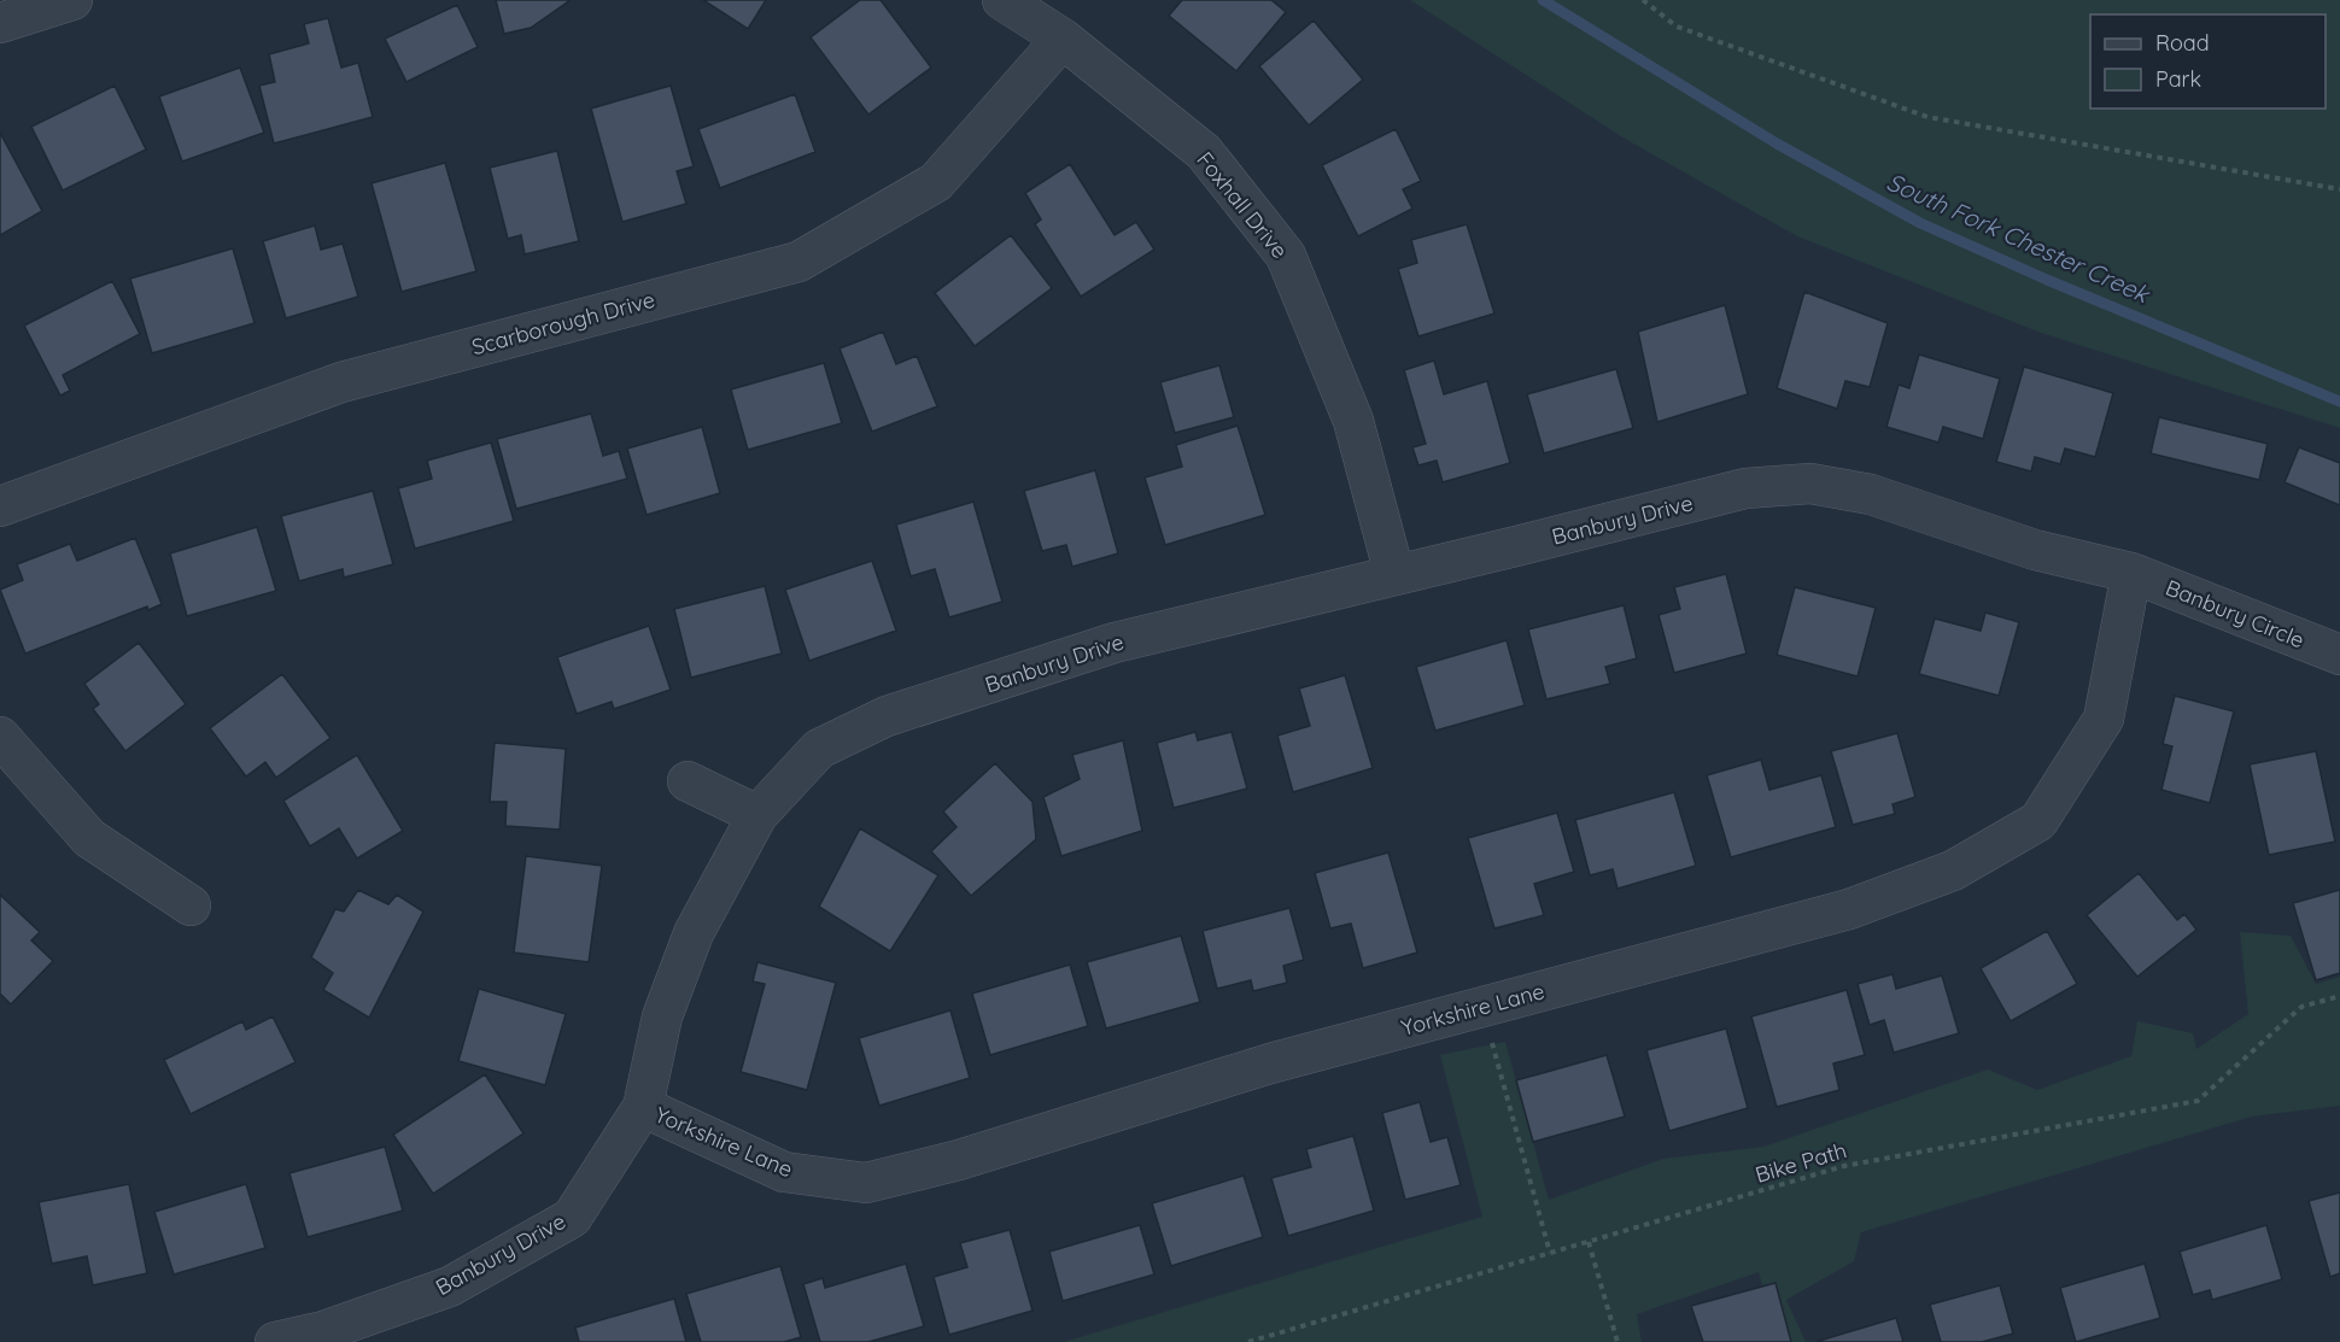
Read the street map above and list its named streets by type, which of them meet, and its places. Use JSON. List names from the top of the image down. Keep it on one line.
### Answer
{"streets":{"street":["Foxhall Drive","Scarborough Drive","Banbury Drive","Banbury Circle","Yorkshire Lane"],"path":["Bike Path"]},"crossings":[["Foxhall Drive","Scarborough Drive"],["Foxhall Drive","Banbury Drive"],["Banbury Drive","Banbury Circle"],["Banbury Drive","Yorkshire Lane"],["Banbury Circle","Yorkshire Lane"]],"water":["South Fork Chester Creek"],"legend":["Road","Park"]}
